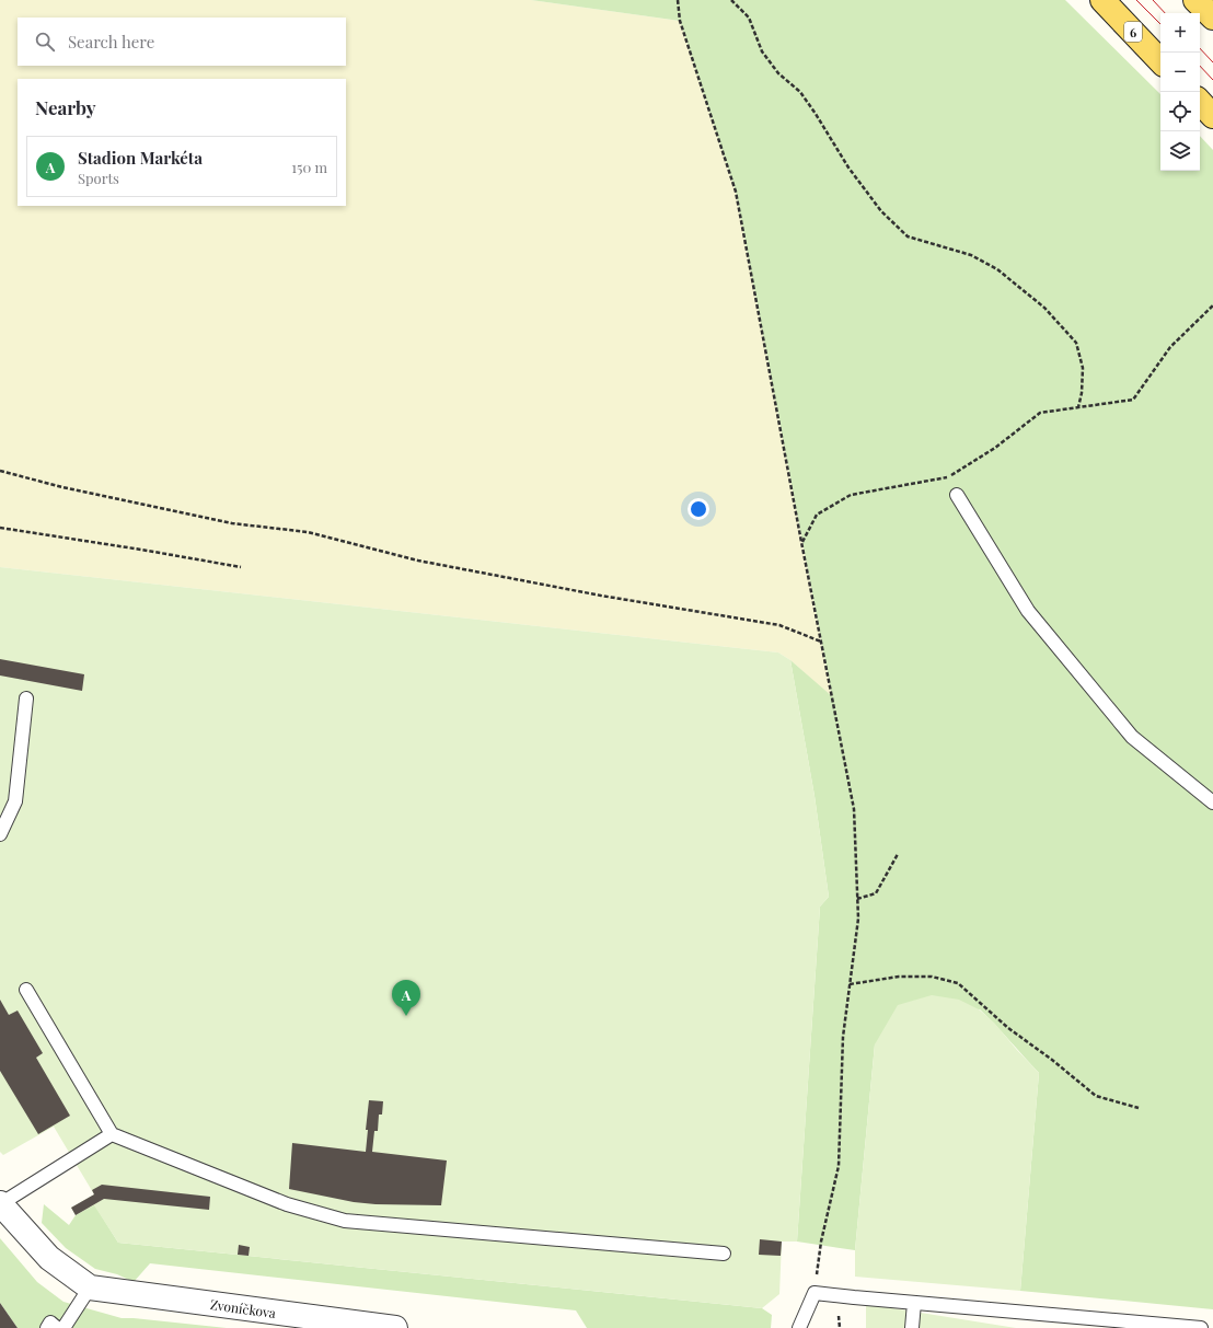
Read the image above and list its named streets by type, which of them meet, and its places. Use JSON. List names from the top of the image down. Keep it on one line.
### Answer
{"streets":{"main road":["6"],"street":["Zvoníčkova"]},"page":{"map_buttons":["+","−"],"search":"Search here","heading":"Nearby","list":[{"mark":"A","name":"Stadion Markéta","note":"Sports","value":"150 m"}],"pins":"A"}}
